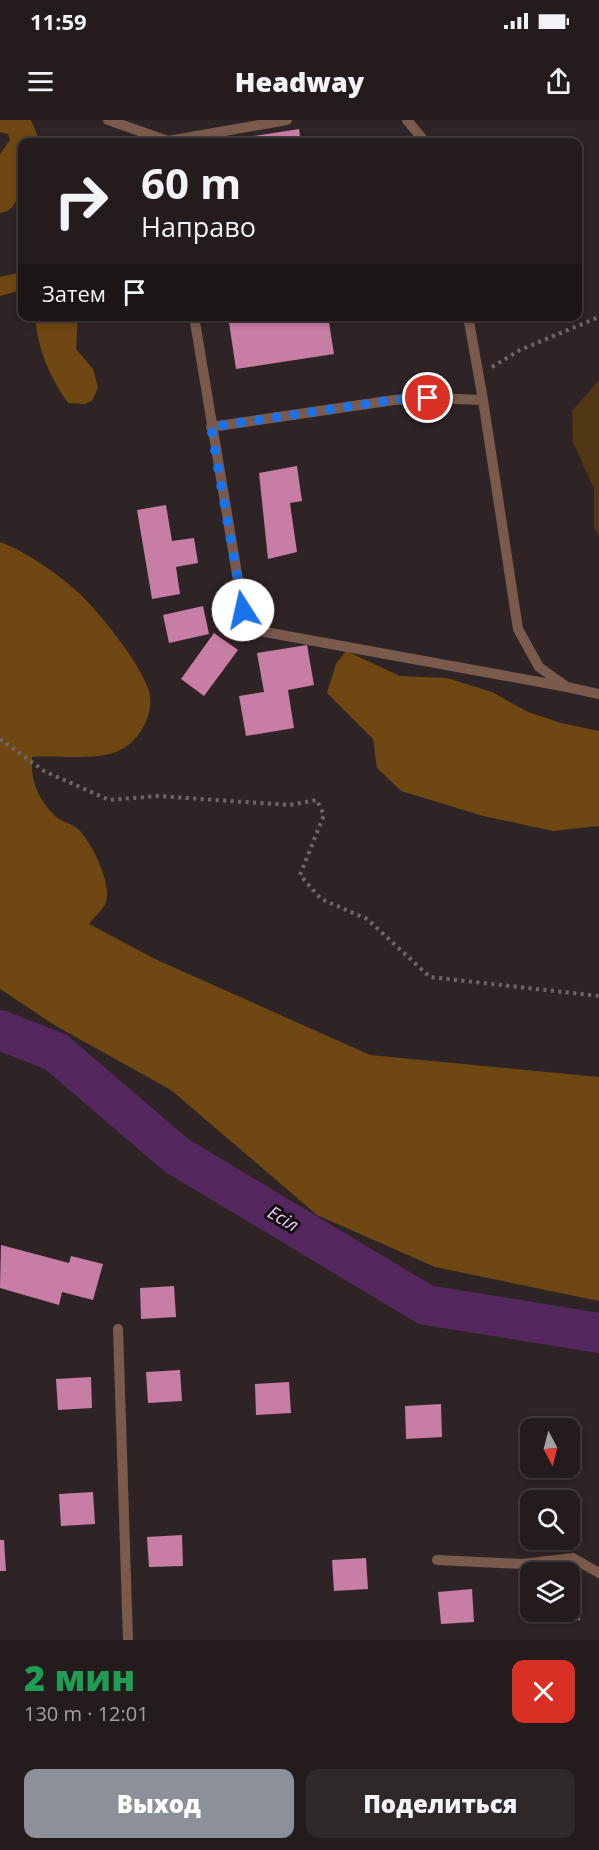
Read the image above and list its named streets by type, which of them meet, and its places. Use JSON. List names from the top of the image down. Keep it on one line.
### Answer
{"water":["Есіл"],"north":"bottom","page":{"status":"11:59","header":"Headway","turn":["60 m","Направо"],"then":"Затем","heading":["2 мин","130 m · 12:01"],"buttons":["Выход","Поделиться"]}}
